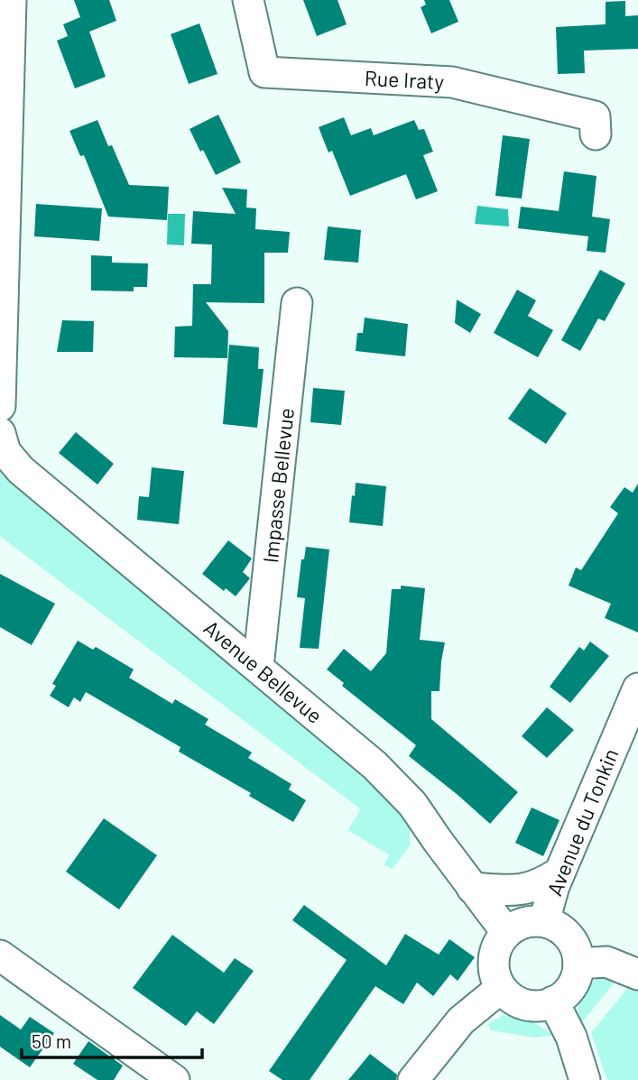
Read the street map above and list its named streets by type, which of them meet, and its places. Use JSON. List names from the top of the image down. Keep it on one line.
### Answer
{"streets":{"street":["Rue Iraty","Impasse Bellevue","Avenue Bellevue","Avenue du Tonkin"]},"crossings":[["Impasse Bellevue","Avenue Bellevue"],["Avenue Bellevue","Avenue du Tonkin"]],"scale_bar":"50 m"}
